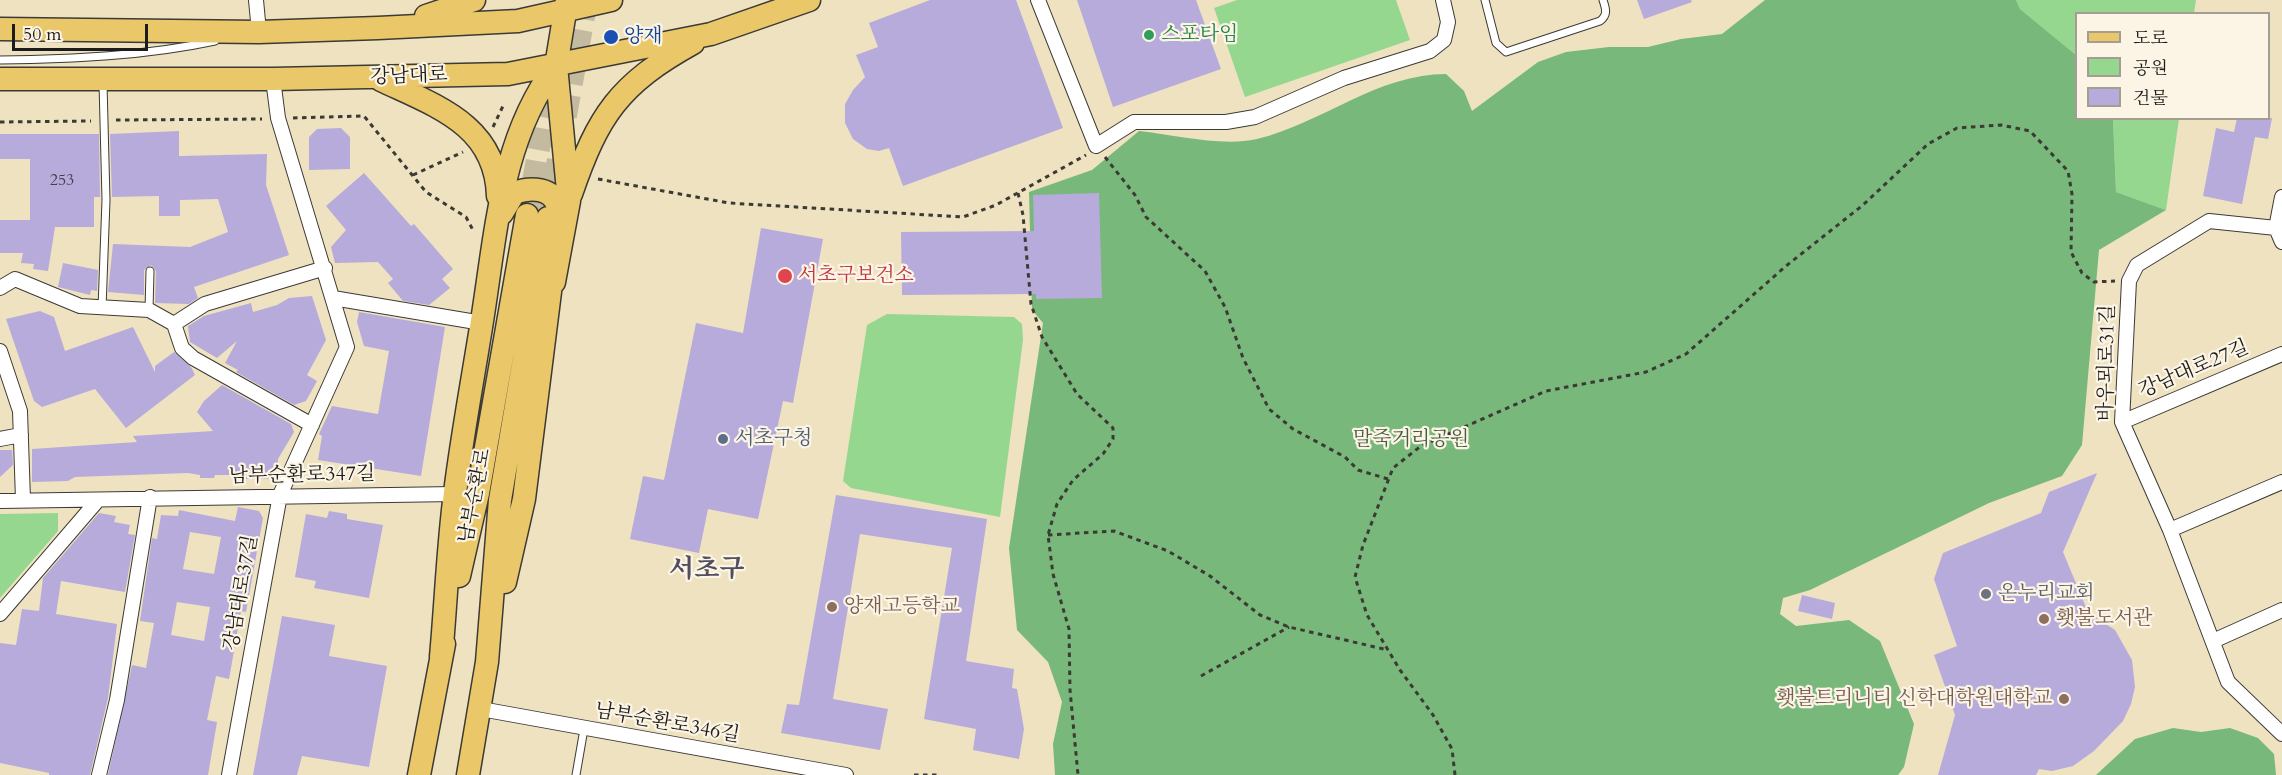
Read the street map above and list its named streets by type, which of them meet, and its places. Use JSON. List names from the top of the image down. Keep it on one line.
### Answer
{"streets":{"main road":["강남대로","남부순환로"],"street":["바우뫼로31길","강남대로27길","남부순환로347길","강남대로37길","남부순환로346길"]},"crossings":[["강남대로","강남대로37길"],["바우뫼로31길","강남대로27길"],["남부순환로347길","강남대로37길"],["남부순환로","남부순환로346길"]],"districts":["서초구"],"parks":["말죽거리공원"],"places":["스포타임","양재","서초구보건소","서초구청","온누리교회","양재고등학교","횃불도서관","횃불트리니티 신학대학원대학교"],"house_numbers":["253"],"legend":["도로","공원","건물"],"scale_bar":"50 m"}
